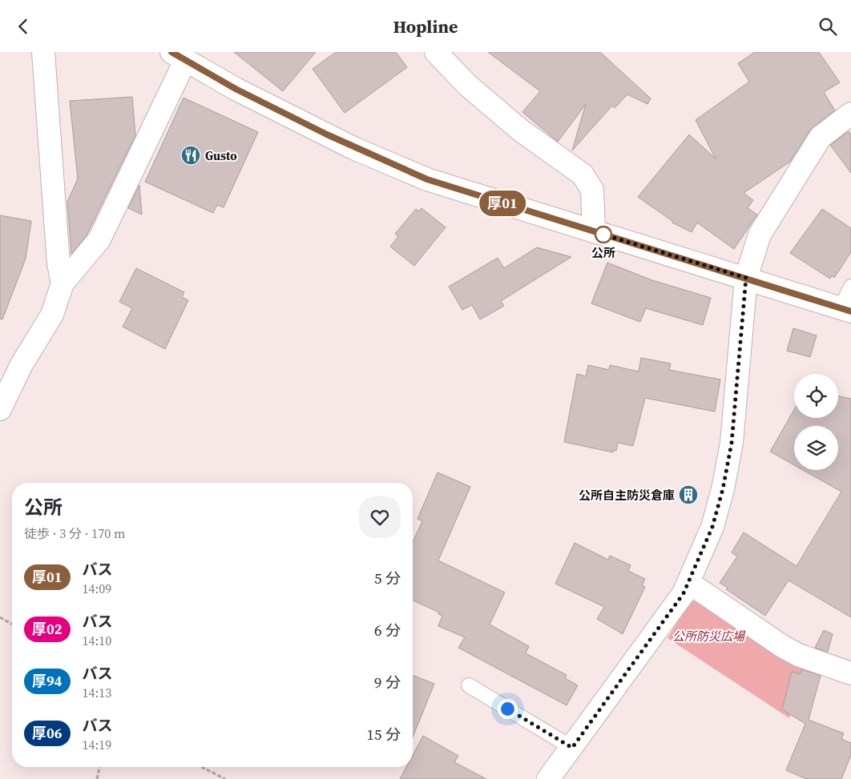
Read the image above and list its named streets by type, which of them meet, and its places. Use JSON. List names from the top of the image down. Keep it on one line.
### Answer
{"parks":["公所防災広場"],"places":{"restaurant":["Gusto"],"other":["公所"],"building":["公所自主防災倉庫"]},"lines":["bus line 厚01"],"page":{"header":"Hopline","on_map":"厚01","heading":["公所","徒歩 · 3 分 · 170 m"],"list":[{"mark":"厚01","name":"バス","note":"14:09","value":"5 分"},{"mark":"厚02","name":"バス","note":"14:10","value":"6 分"},{"mark":"厚94","name":"バス","note":"14:13","value":"9 分"},{"mark":"厚06","name":"バス","note":"14:19","value":"15 分"}]}}
